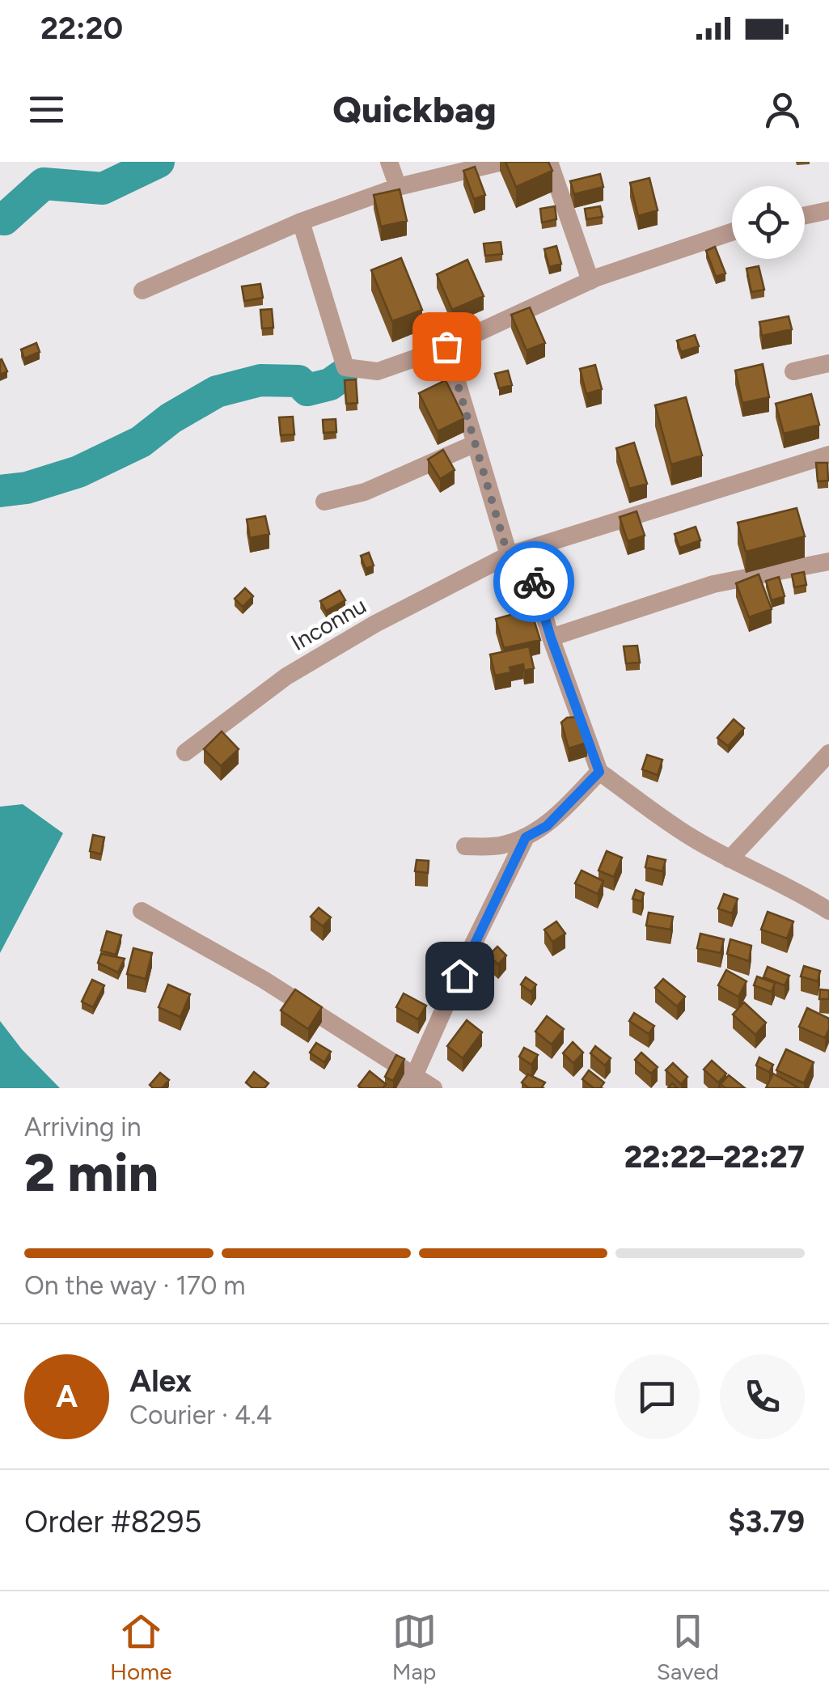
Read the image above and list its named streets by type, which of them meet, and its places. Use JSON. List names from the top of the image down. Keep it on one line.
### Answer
{"streets":{"street":["Inconnu"]},"page":{"status":"22:20","header":"Quickbag","heading":["2 min","Arriving in","22:22–22:27"],"panel":["Alex","Courier · 4.4","Order #8295","$3.79"],"bar":"On the way · 170 m","round":"A","tabs":["Home","Map","Saved"]}}
